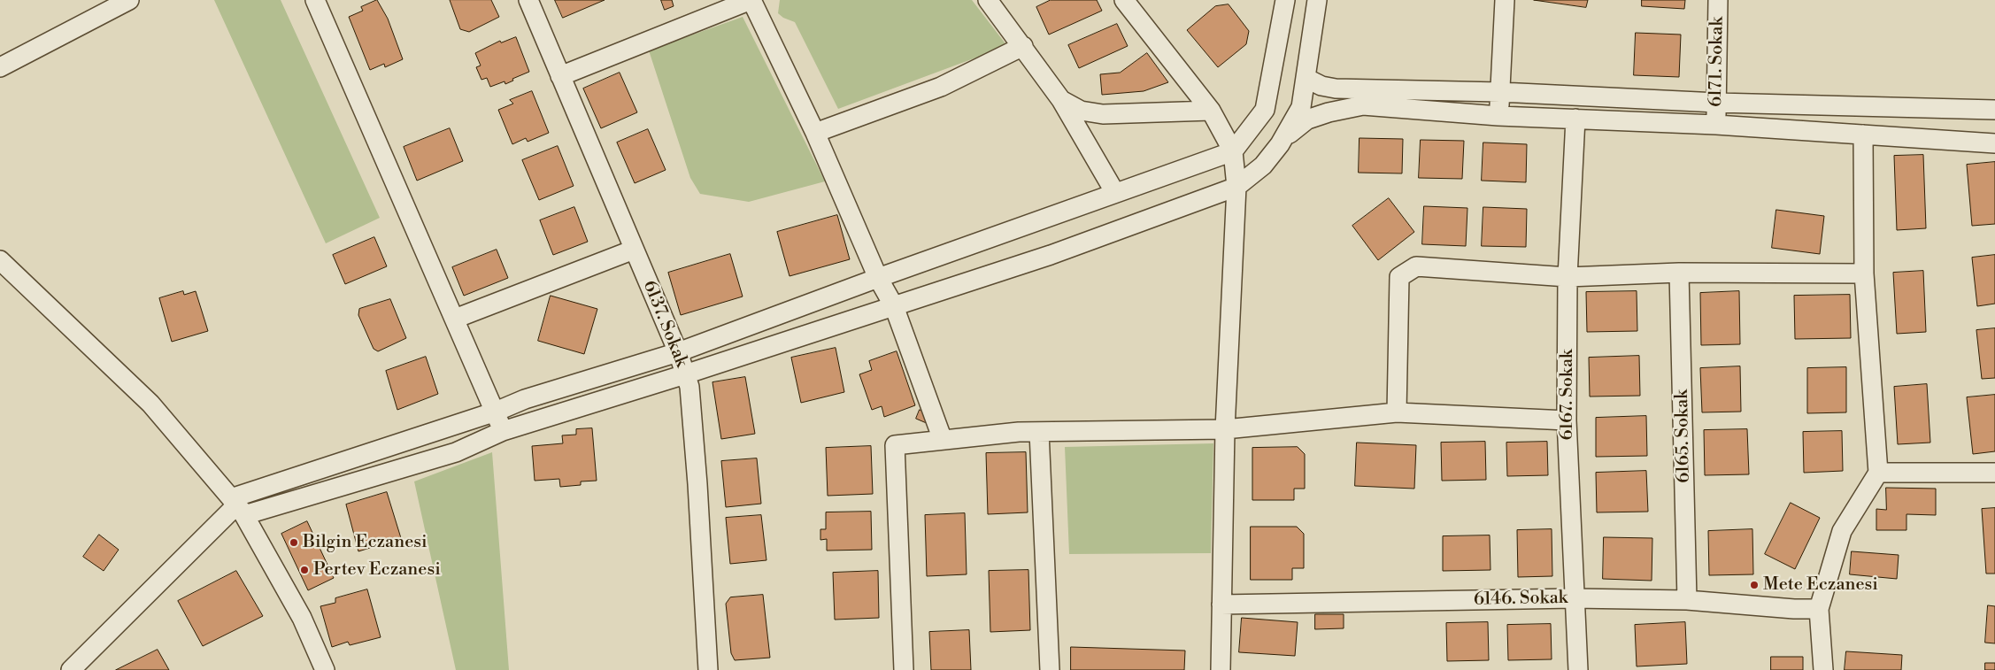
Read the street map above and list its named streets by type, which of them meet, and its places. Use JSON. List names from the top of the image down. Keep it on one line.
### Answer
{"streets":{"street":["6171. Sokak","6137. Sokak","6167. Sokak","6165. Sokak","6146. Sokak"]},"crossings":[["6167. Sokak","6146. Sokak"],["6165. Sokak","6146. Sokak"]],"places":["Bilgin Eczanesi","Pertev Eczanesi","Mete Eczanesi"]}
